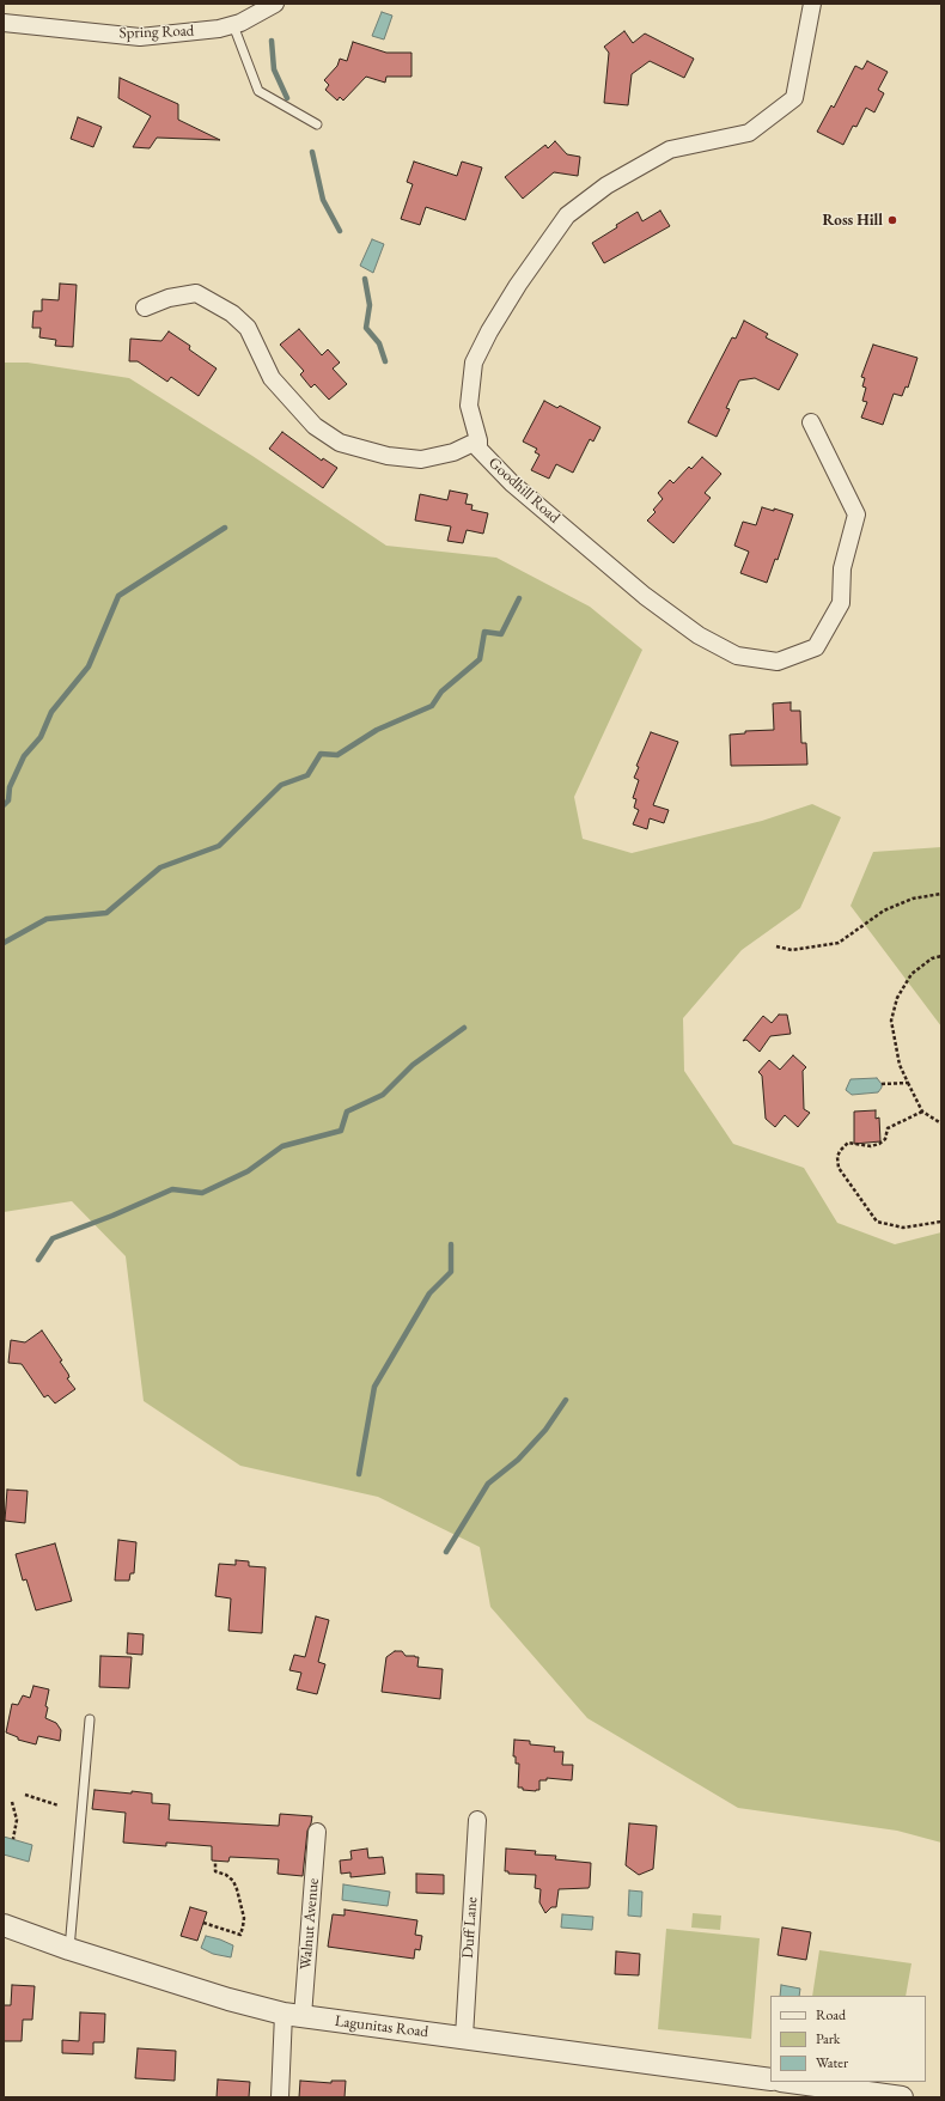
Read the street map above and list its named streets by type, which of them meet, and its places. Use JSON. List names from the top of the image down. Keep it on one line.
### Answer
{"streets":{"street":["Spring Road","Goodhill Road","Walnut Avenue","Duff Lane","Lagunitas Road"]},"crossings":[["Walnut Avenue","Lagunitas Road"],["Duff Lane","Lagunitas Road"]],"places":["Ross Hill"],"legend":["Road","Park","Water"]}
